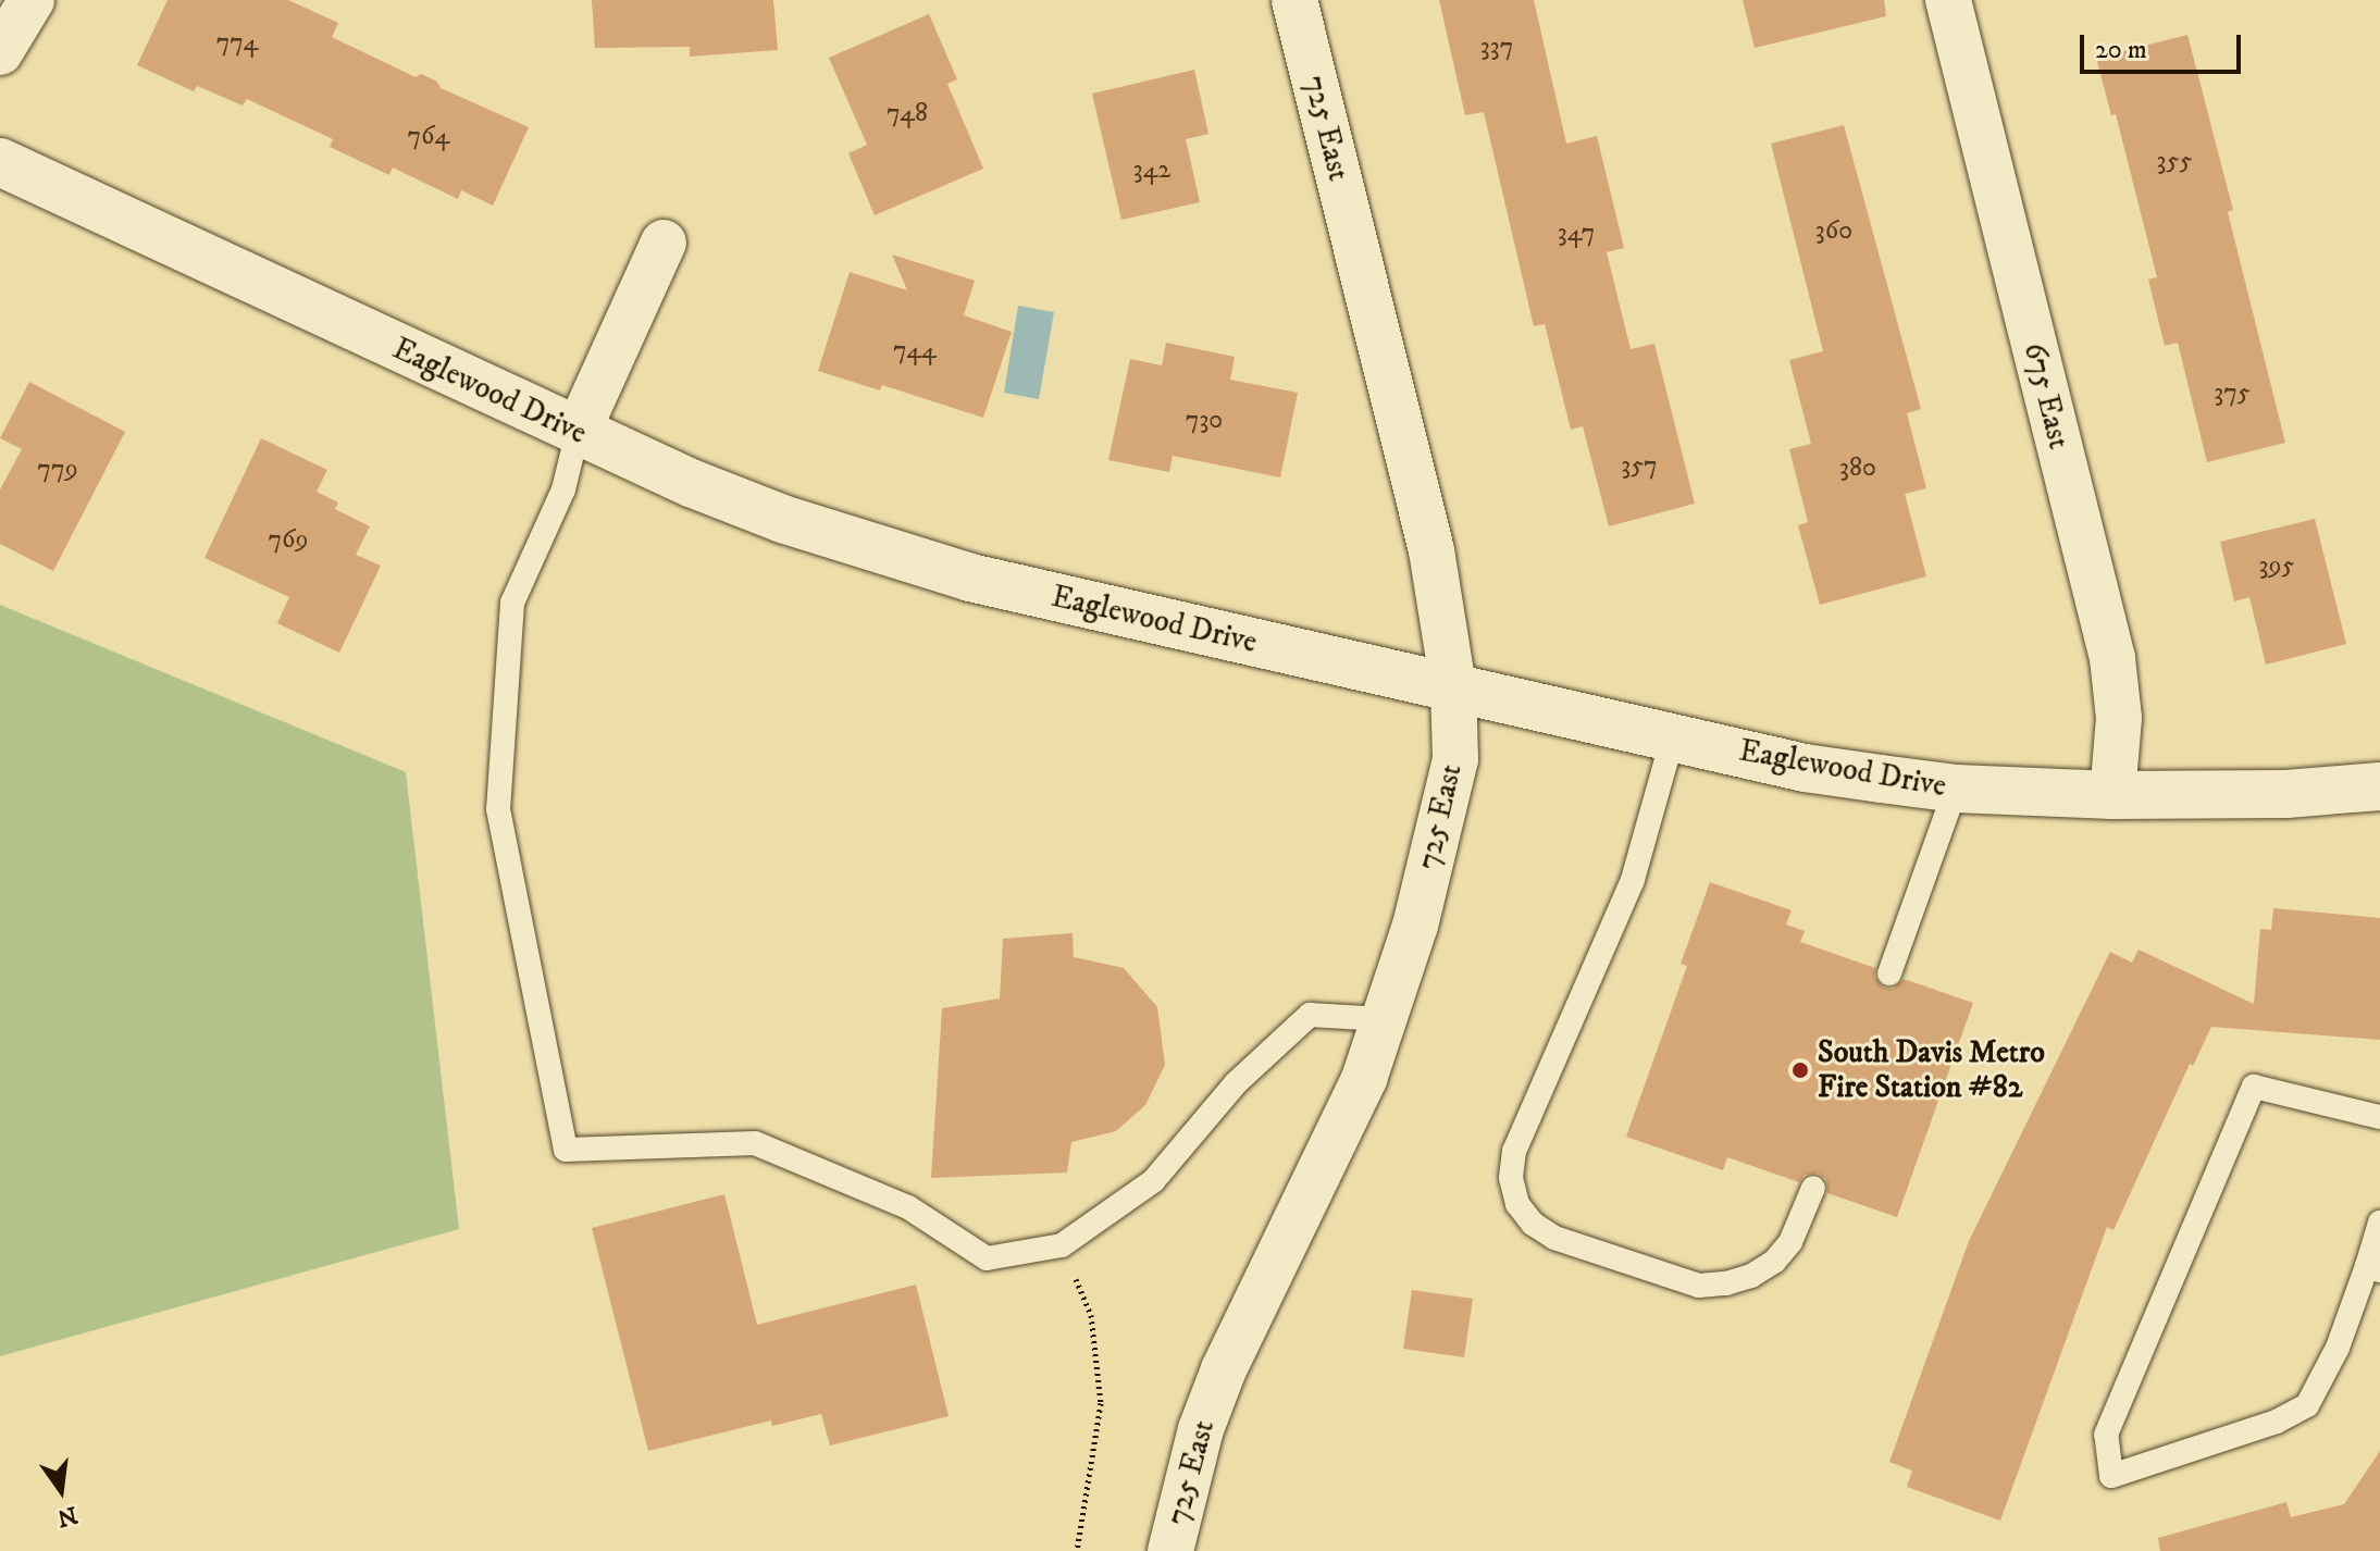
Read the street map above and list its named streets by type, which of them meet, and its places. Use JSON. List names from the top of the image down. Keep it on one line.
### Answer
{"streets":{"main road":["Eaglewood Drive"],"street":["725 East","675 East"]},"crossings":[["725 East","Eaglewood Drive"],["Eaglewood Drive","675 East"]],"places":["South Davis Metro Fire Station #82"],"house_numbers":["774","337","748","764","355","342","360","347","744","375","730","357","380","779","769","395"],"scale_bar":"20 m","north":"bottom"}
